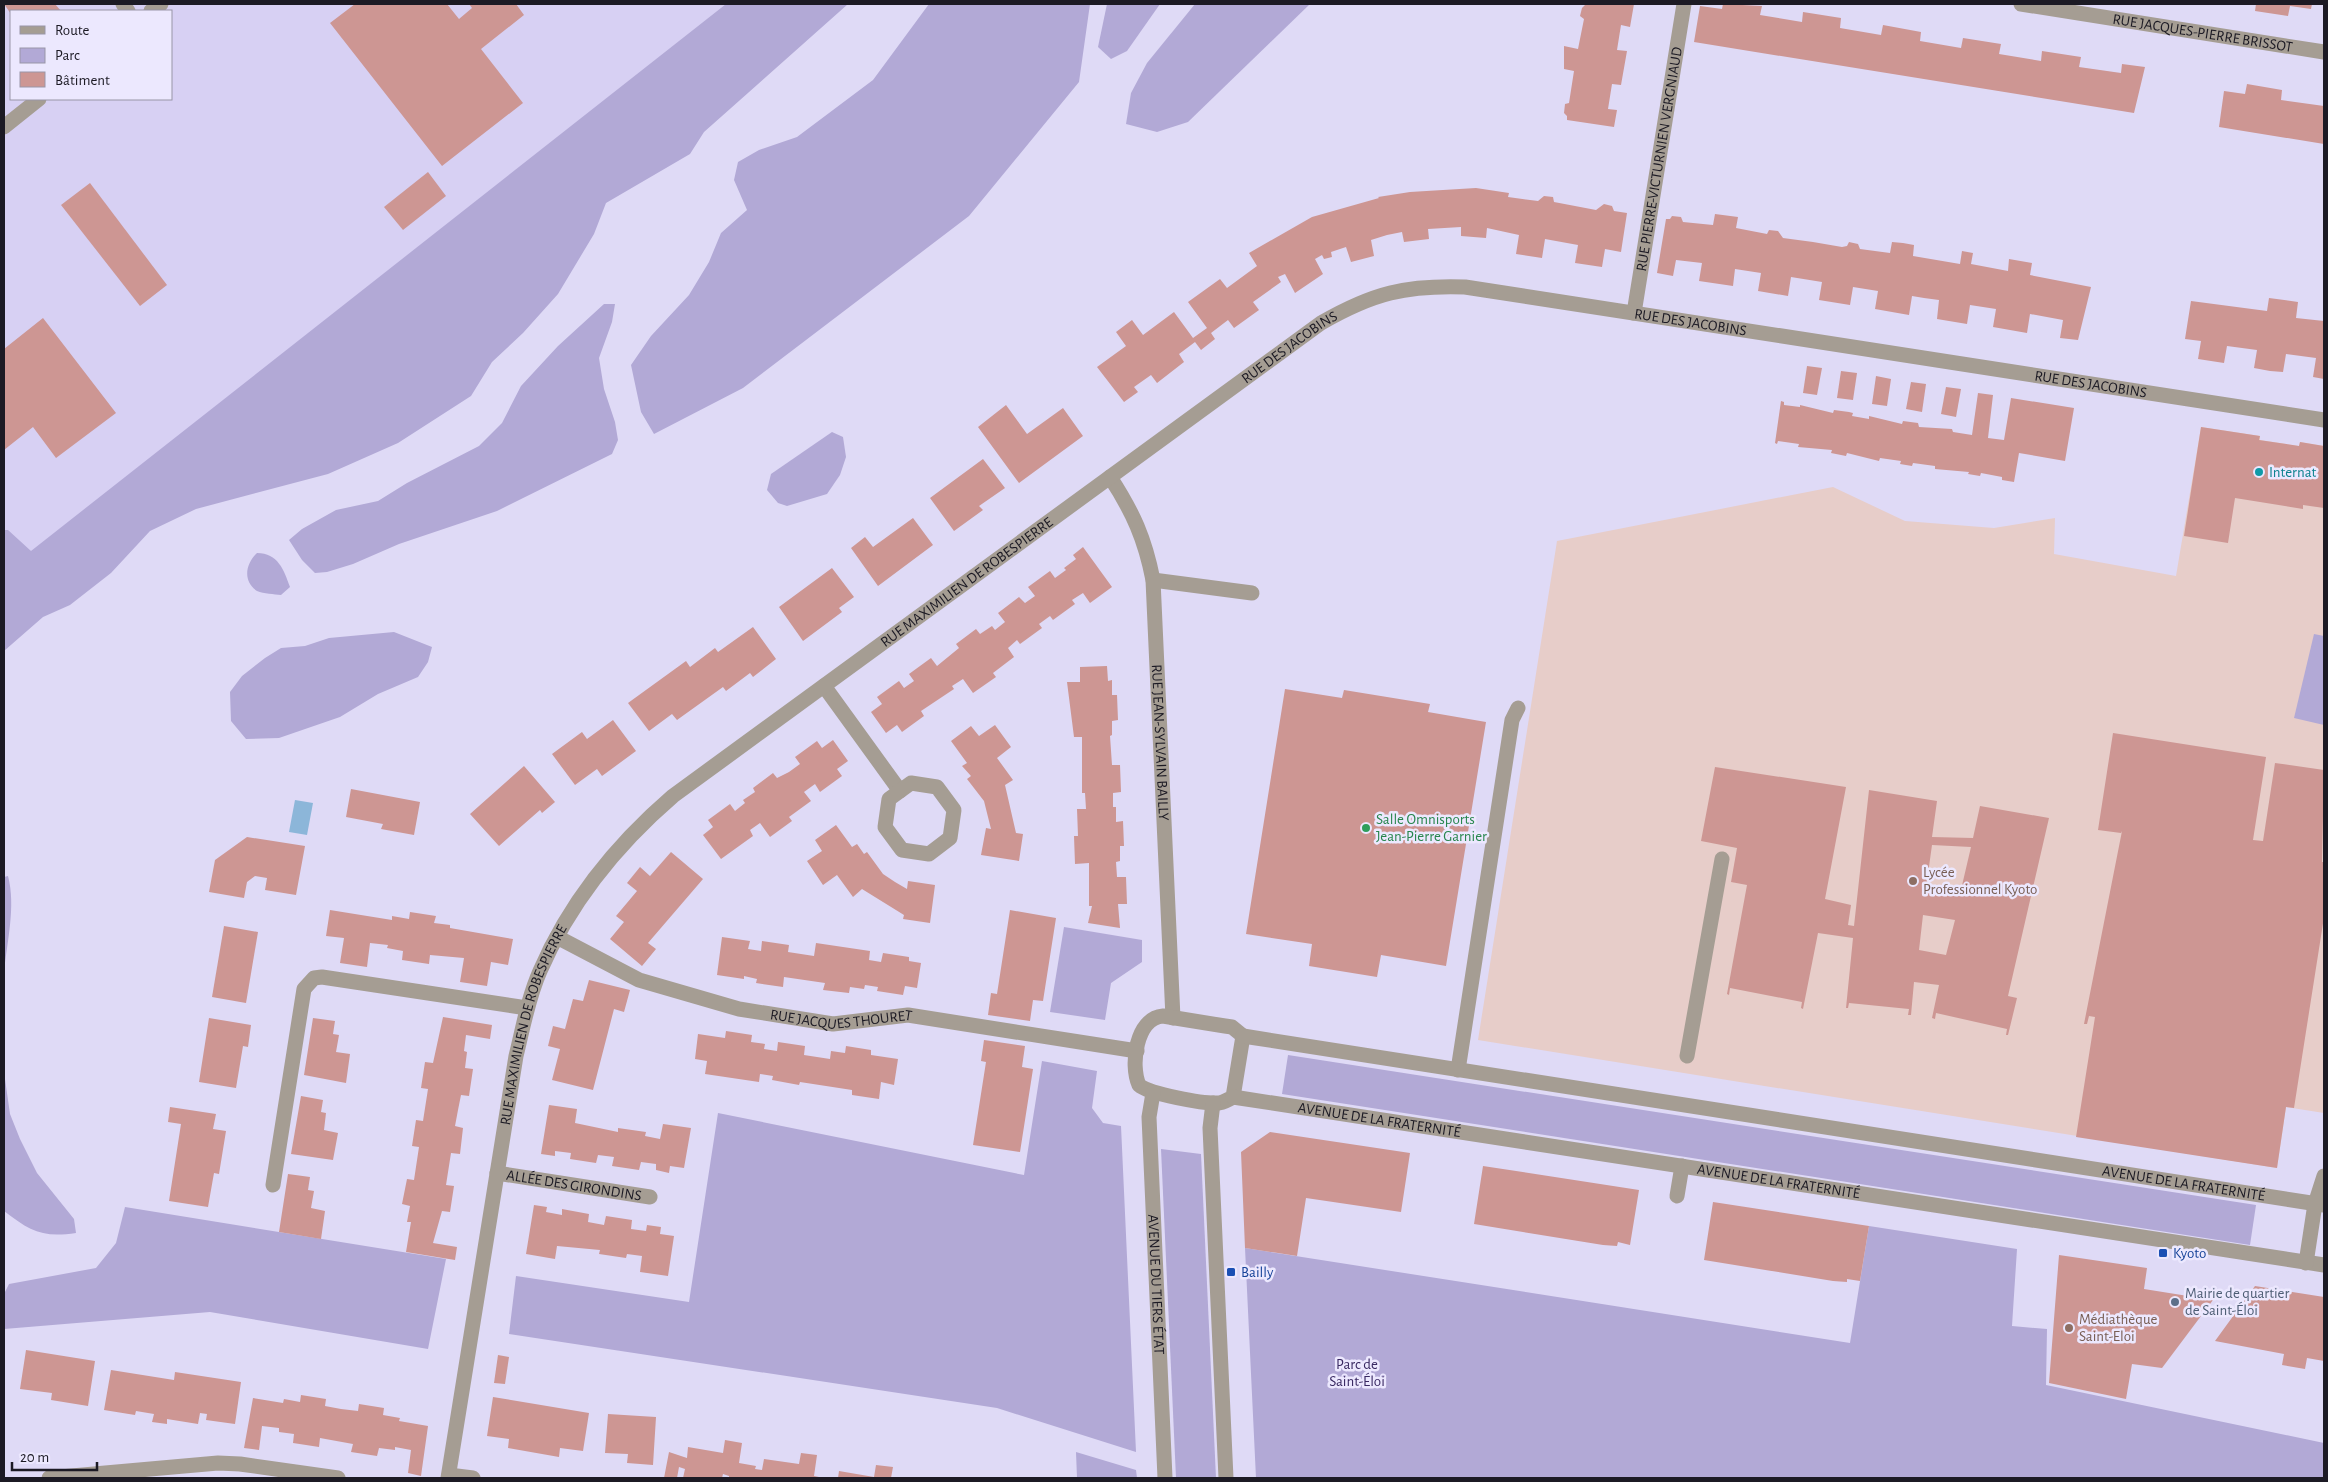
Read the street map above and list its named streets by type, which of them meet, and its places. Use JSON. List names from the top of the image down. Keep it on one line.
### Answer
{"streets":{"street":["RUE JACQUES-PIERRE BRISSOT","RUE PIERRE-VICTURNIEN VERGNIAUD","RUE DES JACOBINS","RUE MAXIMILIEN DE ROBESPIERRE","RUE JEAN-SYLVAIN BAILLY","RUE JACQUES THOURET","AVENUE DE LA FRATERNITÉ","ALLÉE DES GIRONDINS","AVENUE DU TIERS ÉTAT"]},"crossings":[["RUE PIERRE-VICTURNIEN VERGNIAUD","RUE DES JACOBINS"],["RUE DES JACOBINS","RUE MAXIMILIEN DE ROBESPIERRE"],["RUE DES JACOBINS","RUE JEAN-SYLVAIN BAILLY"],["RUE MAXIMILIEN DE ROBESPIERRE","RUE JEAN-SYLVAIN BAILLY"],["RUE MAXIMILIEN DE ROBESPIERRE","RUE JACQUES THOURET"],["RUE MAXIMILIEN DE ROBESPIERRE","ALLÉE DES GIRONDINS"],["RUE JEAN-SYLVAIN BAILLY","RUE JACQUES THOURET"],["RUE JEAN-SYLVAIN BAILLY","AVENUE DE LA FRATERNITÉ"],["RUE JEAN-SYLVAIN BAILLY","AVENUE DU TIERS ÉTAT"],["RUE JACQUES THOURET","AVENUE DE LA FRATERNITÉ"],["RUE JACQUES THOURET","AVENUE DU TIERS ÉTAT"],["AVENUE DE LA FRATERNITÉ","AVENUE DU TIERS ÉTAT"]],"parks":["Parc de Saint-Éloi"],"places":{"other":["Internat","Salle Omnisports Jean-Pierre Garnier","Lycée Professionnel Kyoto","Mairie de quartier de Saint-Éloi","Médiathèque Saint-Eloi"],"transit":["Kyoto","Bailly"]},"legend":["Route","Parc","Bâtiment"],"scale_bar":"20 m"}
